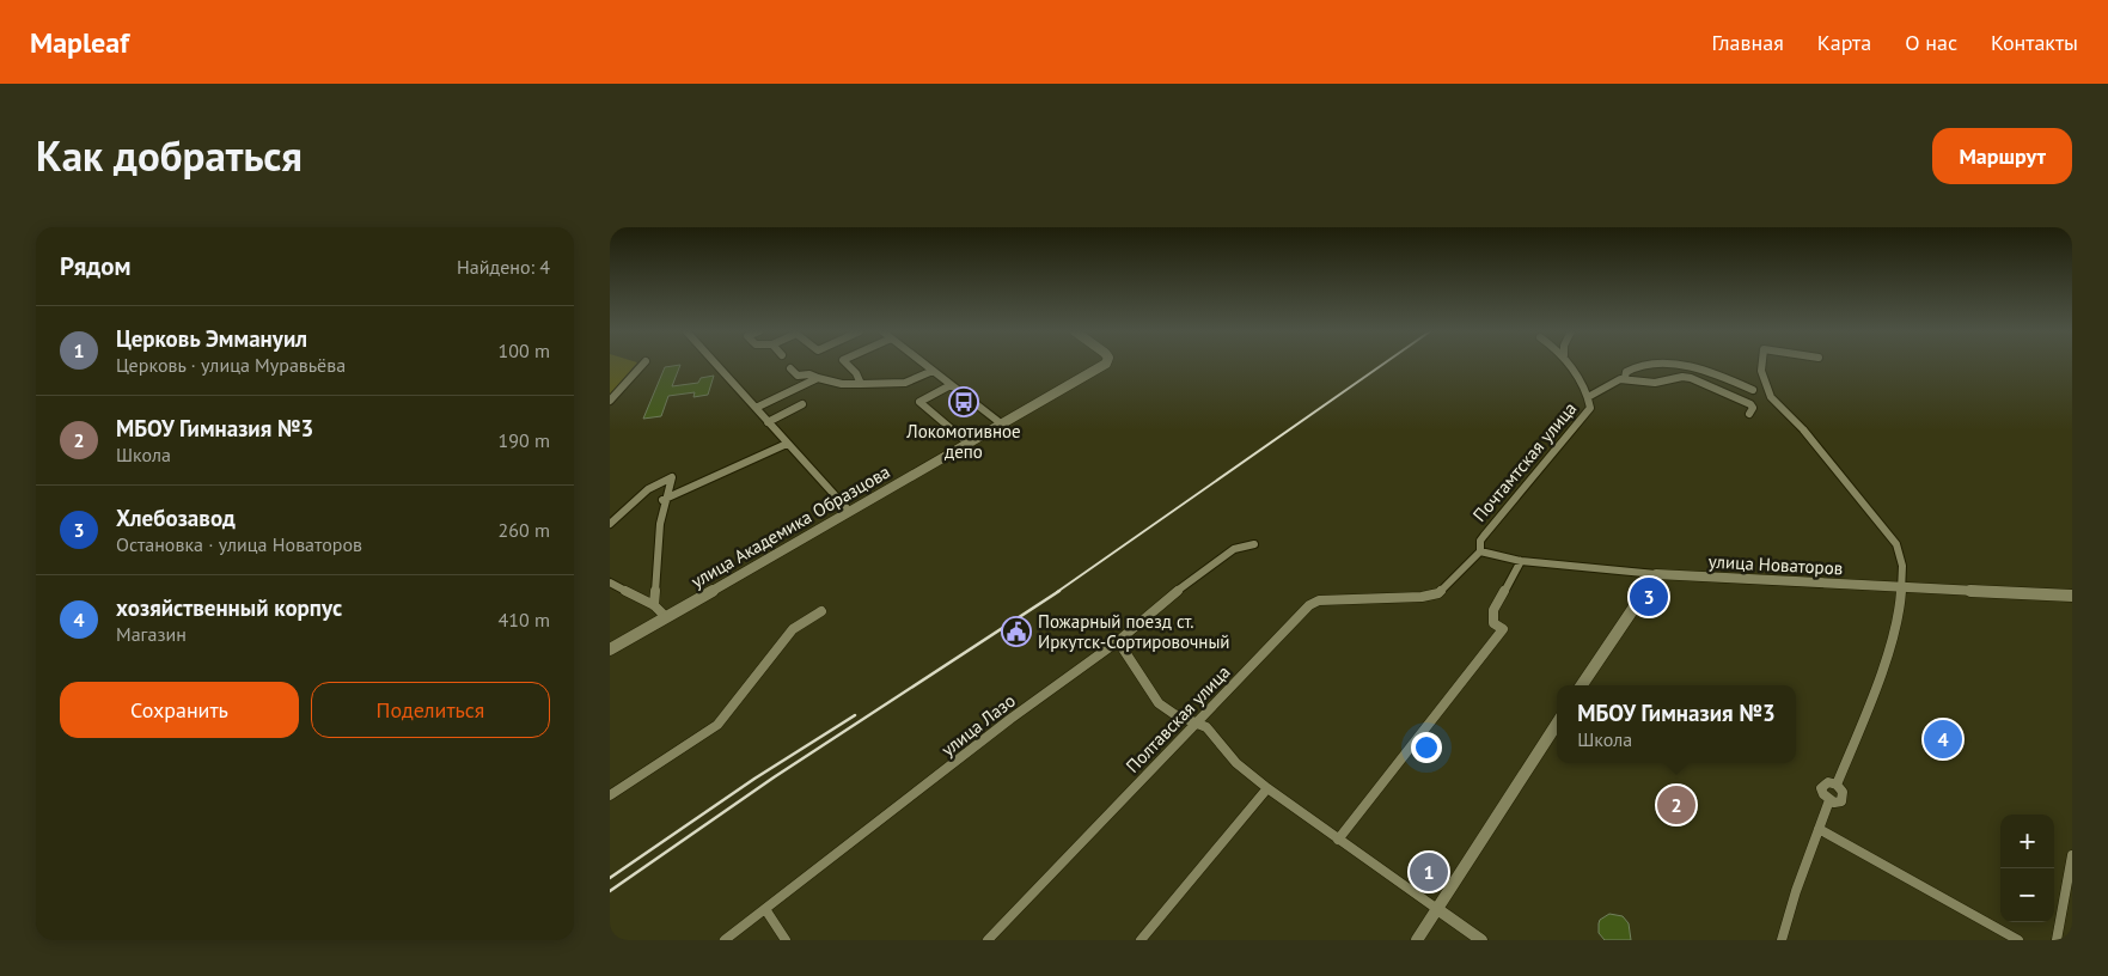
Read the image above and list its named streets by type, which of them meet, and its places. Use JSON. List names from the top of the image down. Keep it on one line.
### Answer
{"streets":{"street":["Почтамтская улица","улица Академика Образцова","улица Новаторов","Полтавская улица","улица Лазо"]},"crossings":[["Почтамтская улица","улица Новаторов"],["Почтамтская улица","Полтавская улица"],["улица Новаторов","Полтавская улица"]],"places":{"bus stop":["Локомотивное депо"],"public building":["Пожарный поезд ст. Иркутск-Сортировочный"]},"page":{"header":"Mapleaf","nav":["Главная","Карта","О нас","Контакты"],"title":"Как добраться","buttons":["Маршрут",["Сохранить","Поделиться"]],"heading":["Рядом","Найдено: 4"],"list":[{"mark":"1","name":"Церковь Эммануил","note":"Церковь · улица Муравьёва","value":"100 m"},{"mark":"2","name":"МБОУ Гимназия №3","note":"Школа","value":"190 m"},{"mark":"3","name":"Хлебозавод","note":"Остановка · улица Новаторов","value":"260 m"},{"mark":"4","name":"хозяйственный корпус","note":"Магазин","value":"410 m"}],"pins":["3","4","2","1"],"popup":["МБОУ Гимназия №3","Школа"],"map_buttons":["+","−"]}}
